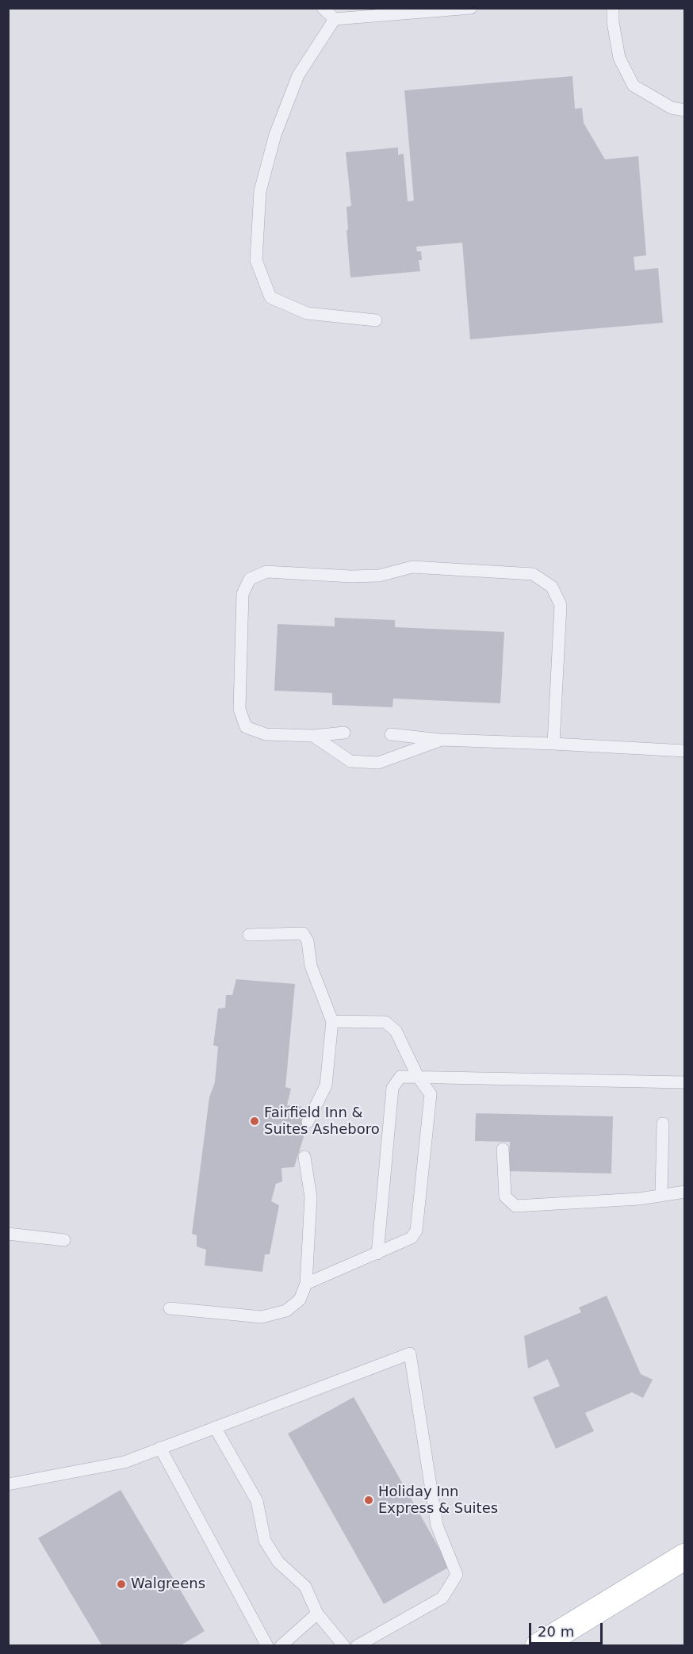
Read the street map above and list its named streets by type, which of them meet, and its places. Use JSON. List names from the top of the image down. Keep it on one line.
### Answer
{"places":["Fairfield Inn & Suites Asheboro","Holiday Inn Express & Suites","Walgreens"],"scale_bar":"20 m"}
